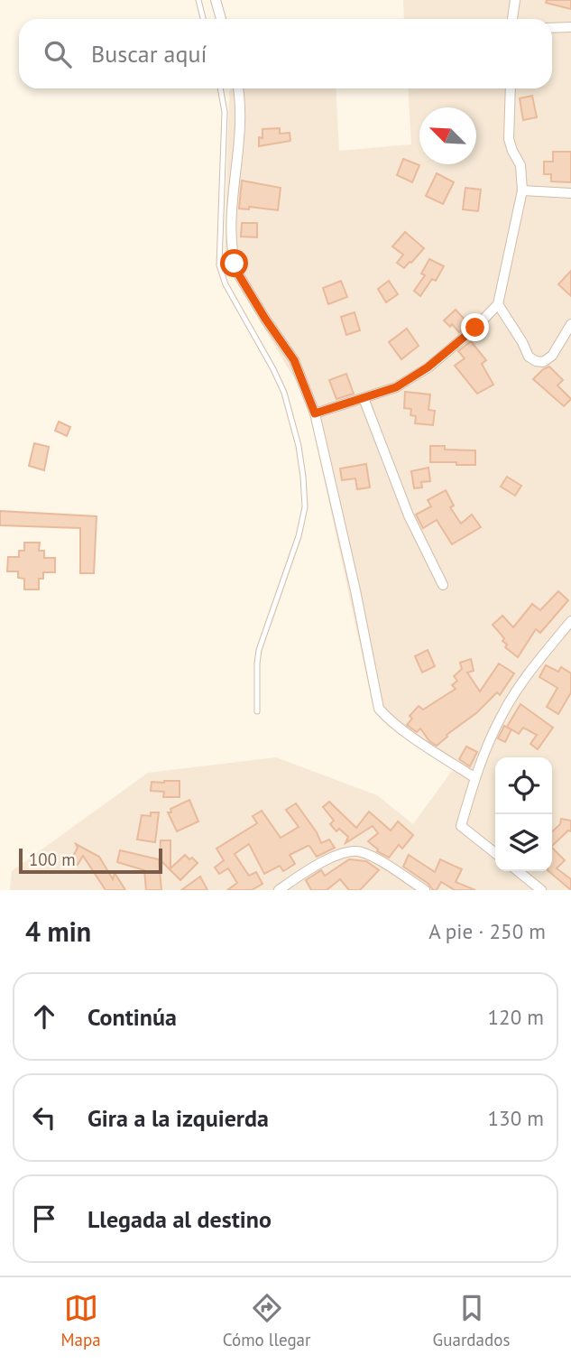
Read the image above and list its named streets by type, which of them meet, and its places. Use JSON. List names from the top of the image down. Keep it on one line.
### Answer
{"scale_bar":"100 m","north":"top left","page":{"search":"Buscar aquí","scale":"100 m","heading":["4 min","A pie · 250 m"],"list":[["Continúa","120 m"],["Gira a la izquierda","130 m"],"Llegada al destino"],"nav":["Mapa","Cómo llegar","Guardados"]}}
